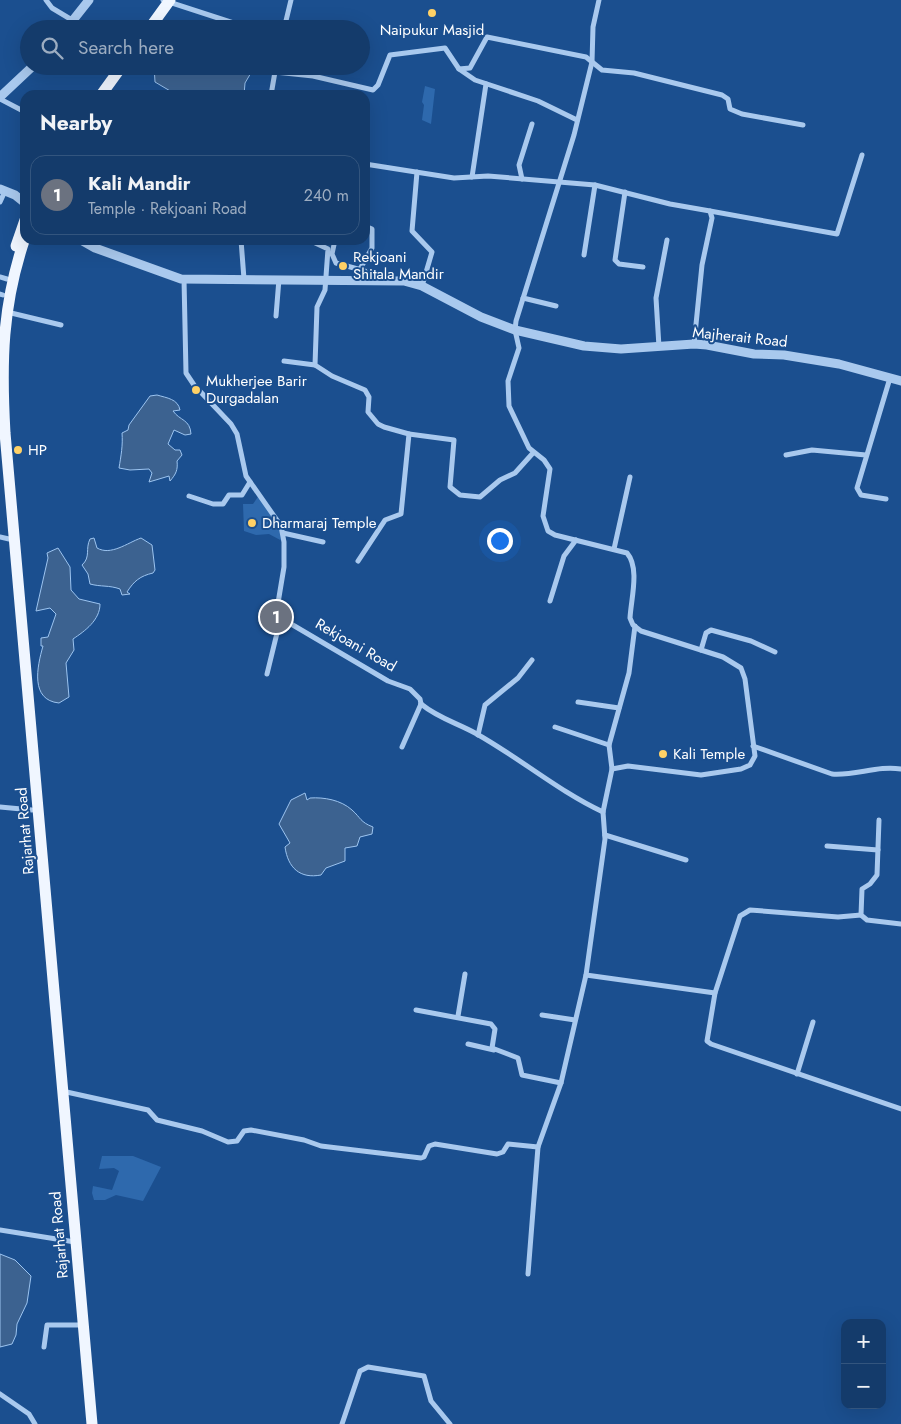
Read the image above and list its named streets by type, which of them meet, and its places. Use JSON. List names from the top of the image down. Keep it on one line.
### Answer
{"streets":{"main road":["Rajarhat Road"],"street":["Majherait Road","Rekjoani Road"]},"places":["Naipukur Masjid","Rekjoani Shitala Mandir","Mukherjee Barir Durgadalan","HP","Dharmaraj Temple","Kali Temple"],"page":{"search":"Search here","heading":"Nearby","list":[{"mark":"1","name":"Kali Mandir","note":"Temple · Rekjoani Road","value":"240 m"}],"pins":"1","map_buttons":["+","−"]}}
